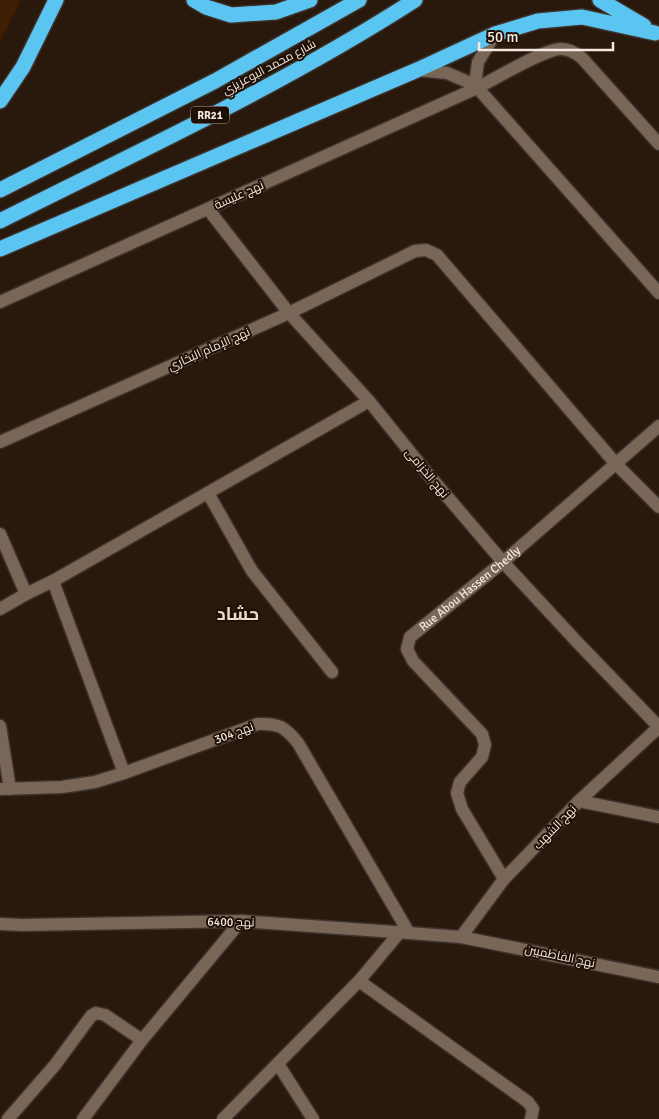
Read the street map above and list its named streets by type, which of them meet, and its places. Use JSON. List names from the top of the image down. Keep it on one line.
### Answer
{"streets":{"highway":["شارع محمد البوعزيزي","RR21"],"street":["نهج عليسة","نهج الإمام البخاري","نهج الخزامى","Rue Abou Hassen Chedly","نهج 304","نهج الشهب","نهج 6400","نهج الفاطميين"]},"crossings":[["نهج عليسة","نهج الخزامى"],["نهج الإمام البخاري","نهج الخزامى"],["نهج الإمام البخاري","Rue Abou Hassen Chedly"],["نهج الخزامى","Rue Abou Hassen Chedly"],["نهج الخزامى","نهج الشهب"],["Rue Abou Hassen Chedly","نهج الشهب"],["نهج 304","نهج 6400"],["نهج الشهب","نهج 6400"],["نهج الشهب","نهج الفاطميين"],["نهج 6400","نهج الفاطميين"]],"districts":["حشاد"],"scale_bar":"50 m"}
